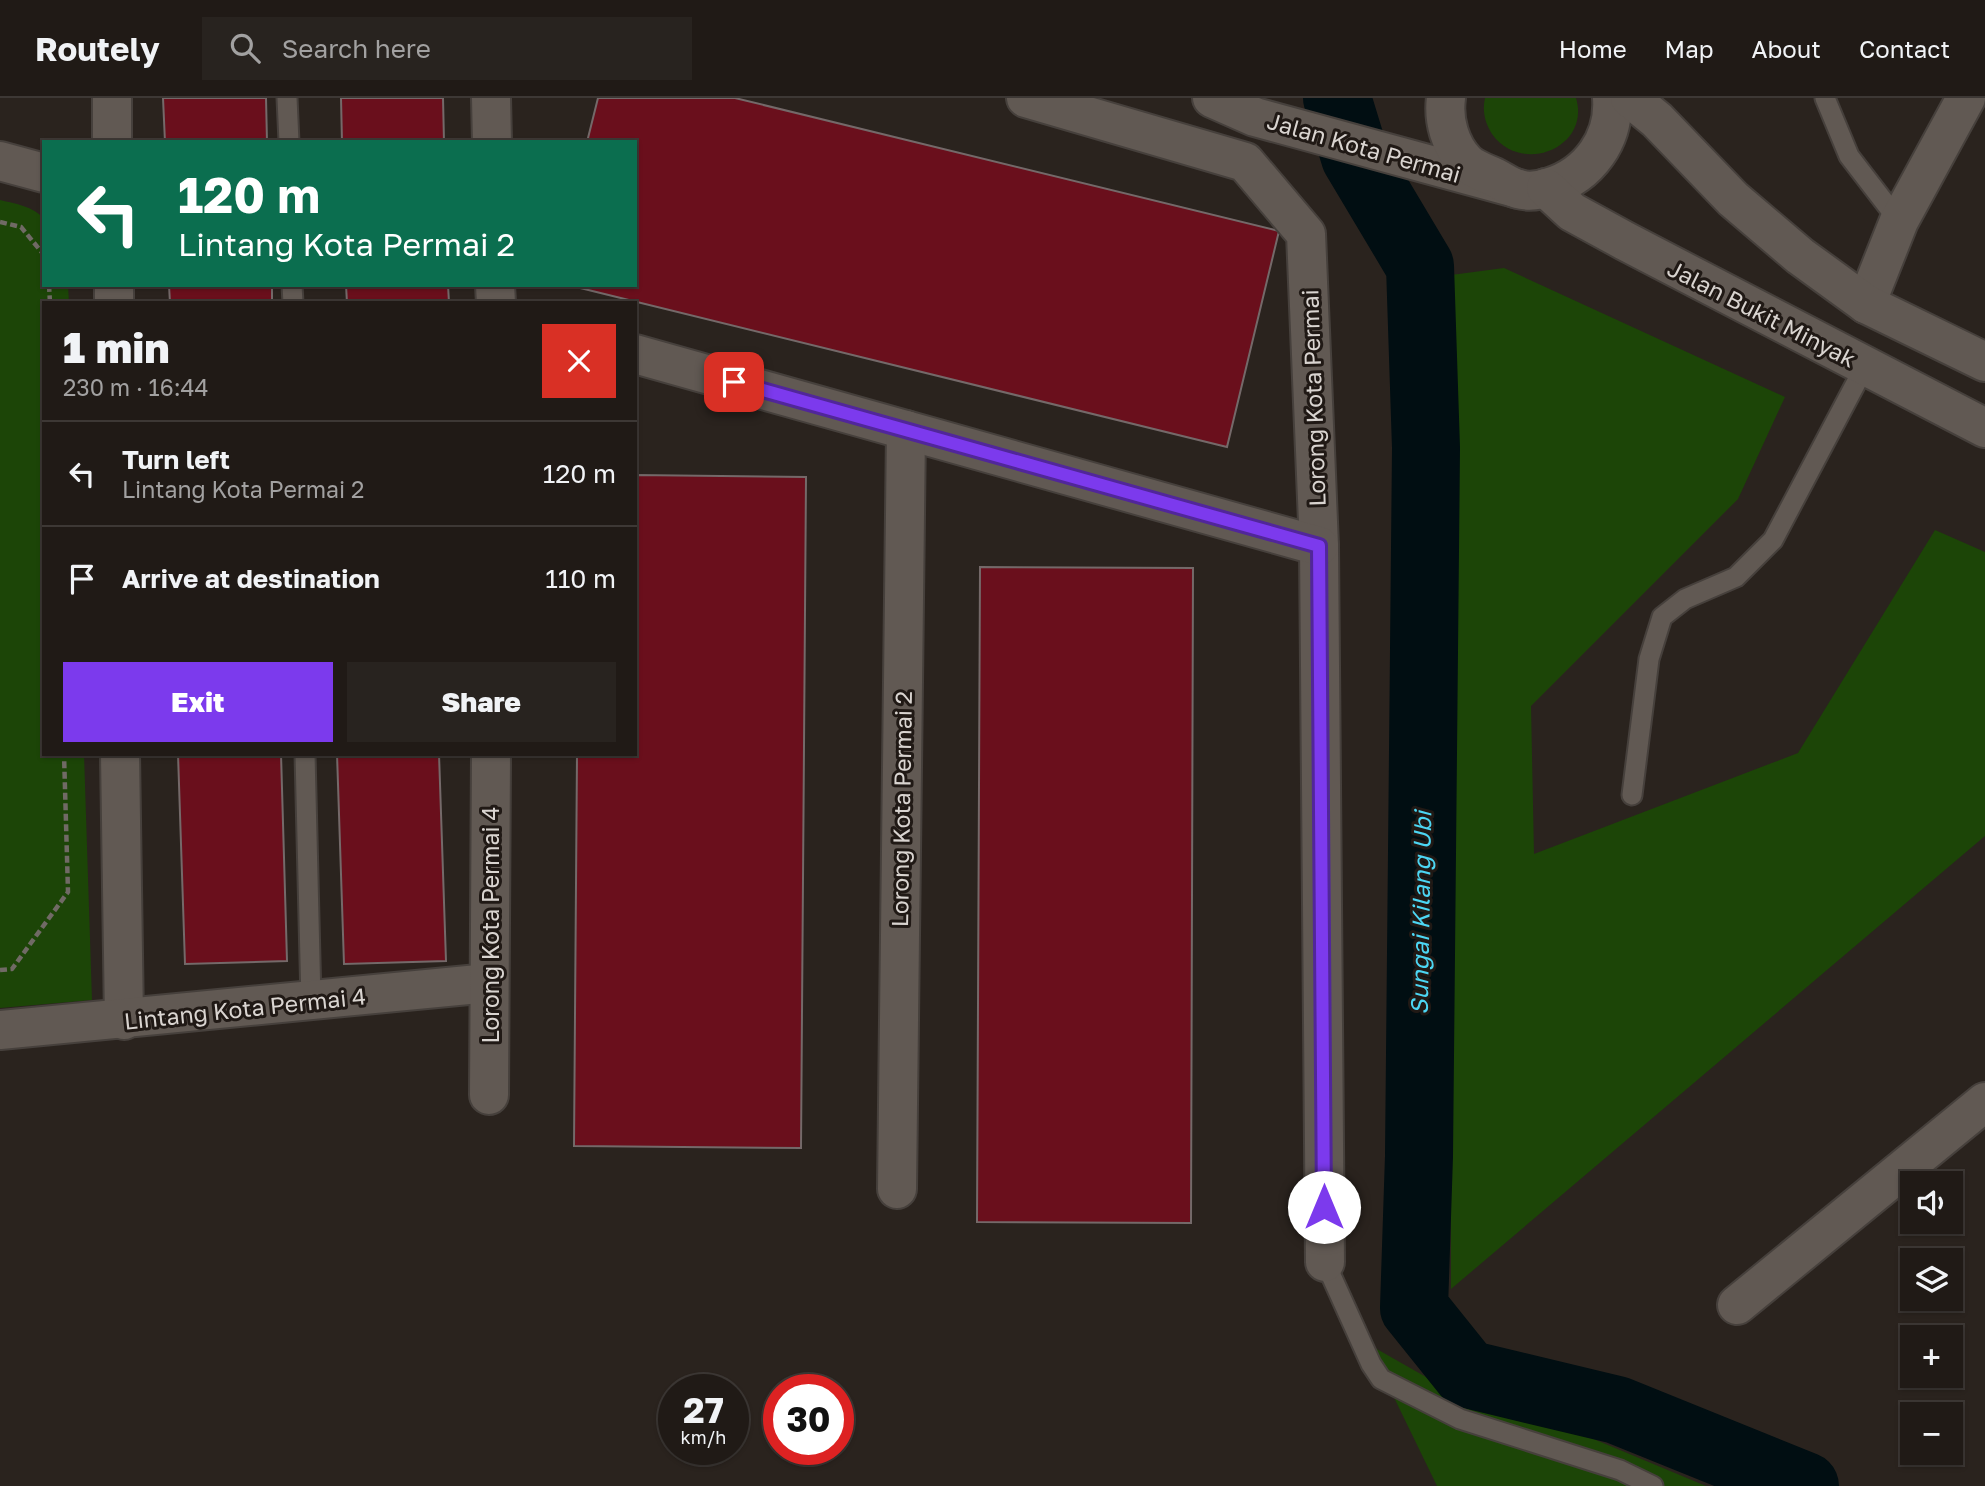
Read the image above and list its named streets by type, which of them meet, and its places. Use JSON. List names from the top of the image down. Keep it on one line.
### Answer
{"streets":{"street":["Jalan Kota Permai","Jalan Bukit Minyak","Lorong Kota Permai","Lorong Kota Permai 2","Lorong Kota Permai 4","Lintang Kota Permai 4"]},"crossings":[["Jalan Kota Permai","Jalan Bukit Minyak"],["Lorong Kota Permai 4","Lintang Kota Permai 4"]],"water":["Sungai Kilang Ubi"],"page":{"header":"Routely","search":"Search here","nav":["Home","Map","About","Contact"],"turn":["120 m","Lintang Kota Permai 2"],"heading":["1 min","230 m · 16:44"],"list":[{"name":"Turn left","note":"Lintang Kota Permai 2","value":"120 m"},{"name":"Arrive at destination","value":"110 m"}],"buttons":["Exit","Share"],"map_buttons":["+","−"],"speed":"27 km/h","limit":"30"}}
